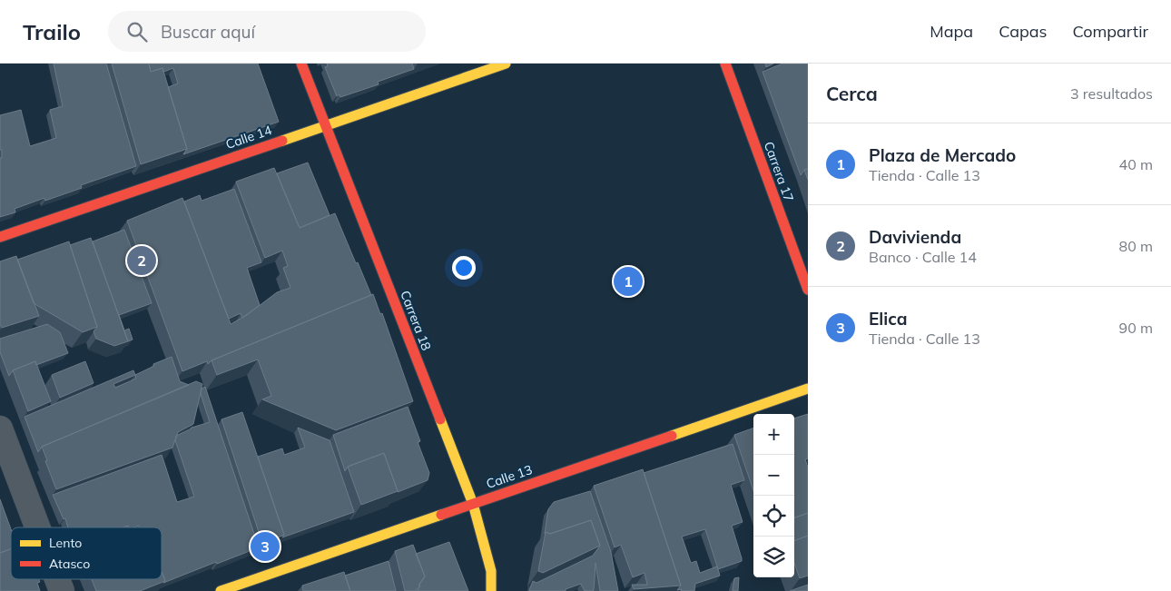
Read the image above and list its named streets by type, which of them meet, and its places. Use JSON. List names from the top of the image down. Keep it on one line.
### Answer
{"streets":{"street":["Calle 14","Carrera 17","Carrera 18","Calle 13"]},"crossings":[["Calle 14","Carrera 18"],["Carrera 18","Calle 13"]],"legend":["Lento","Atasco"],"page":{"header":"Trailo","search":"Buscar aquí","nav":["Mapa","Capas","Compartir"],"heading":["Cerca","3 resultados"],"list":[{"mark":"1","name":"Plaza de Mercado","note":"Tienda · Calle 13","value":"40 m"},{"mark":"2","name":"Davivienda","note":"Banco · Calle 14","value":"80 m"},{"mark":"3","name":"Elica","note":"Tienda · Calle 13","value":"90 m"}],"pins":["2","1","3"],"map_buttons":["+","−"]}}
